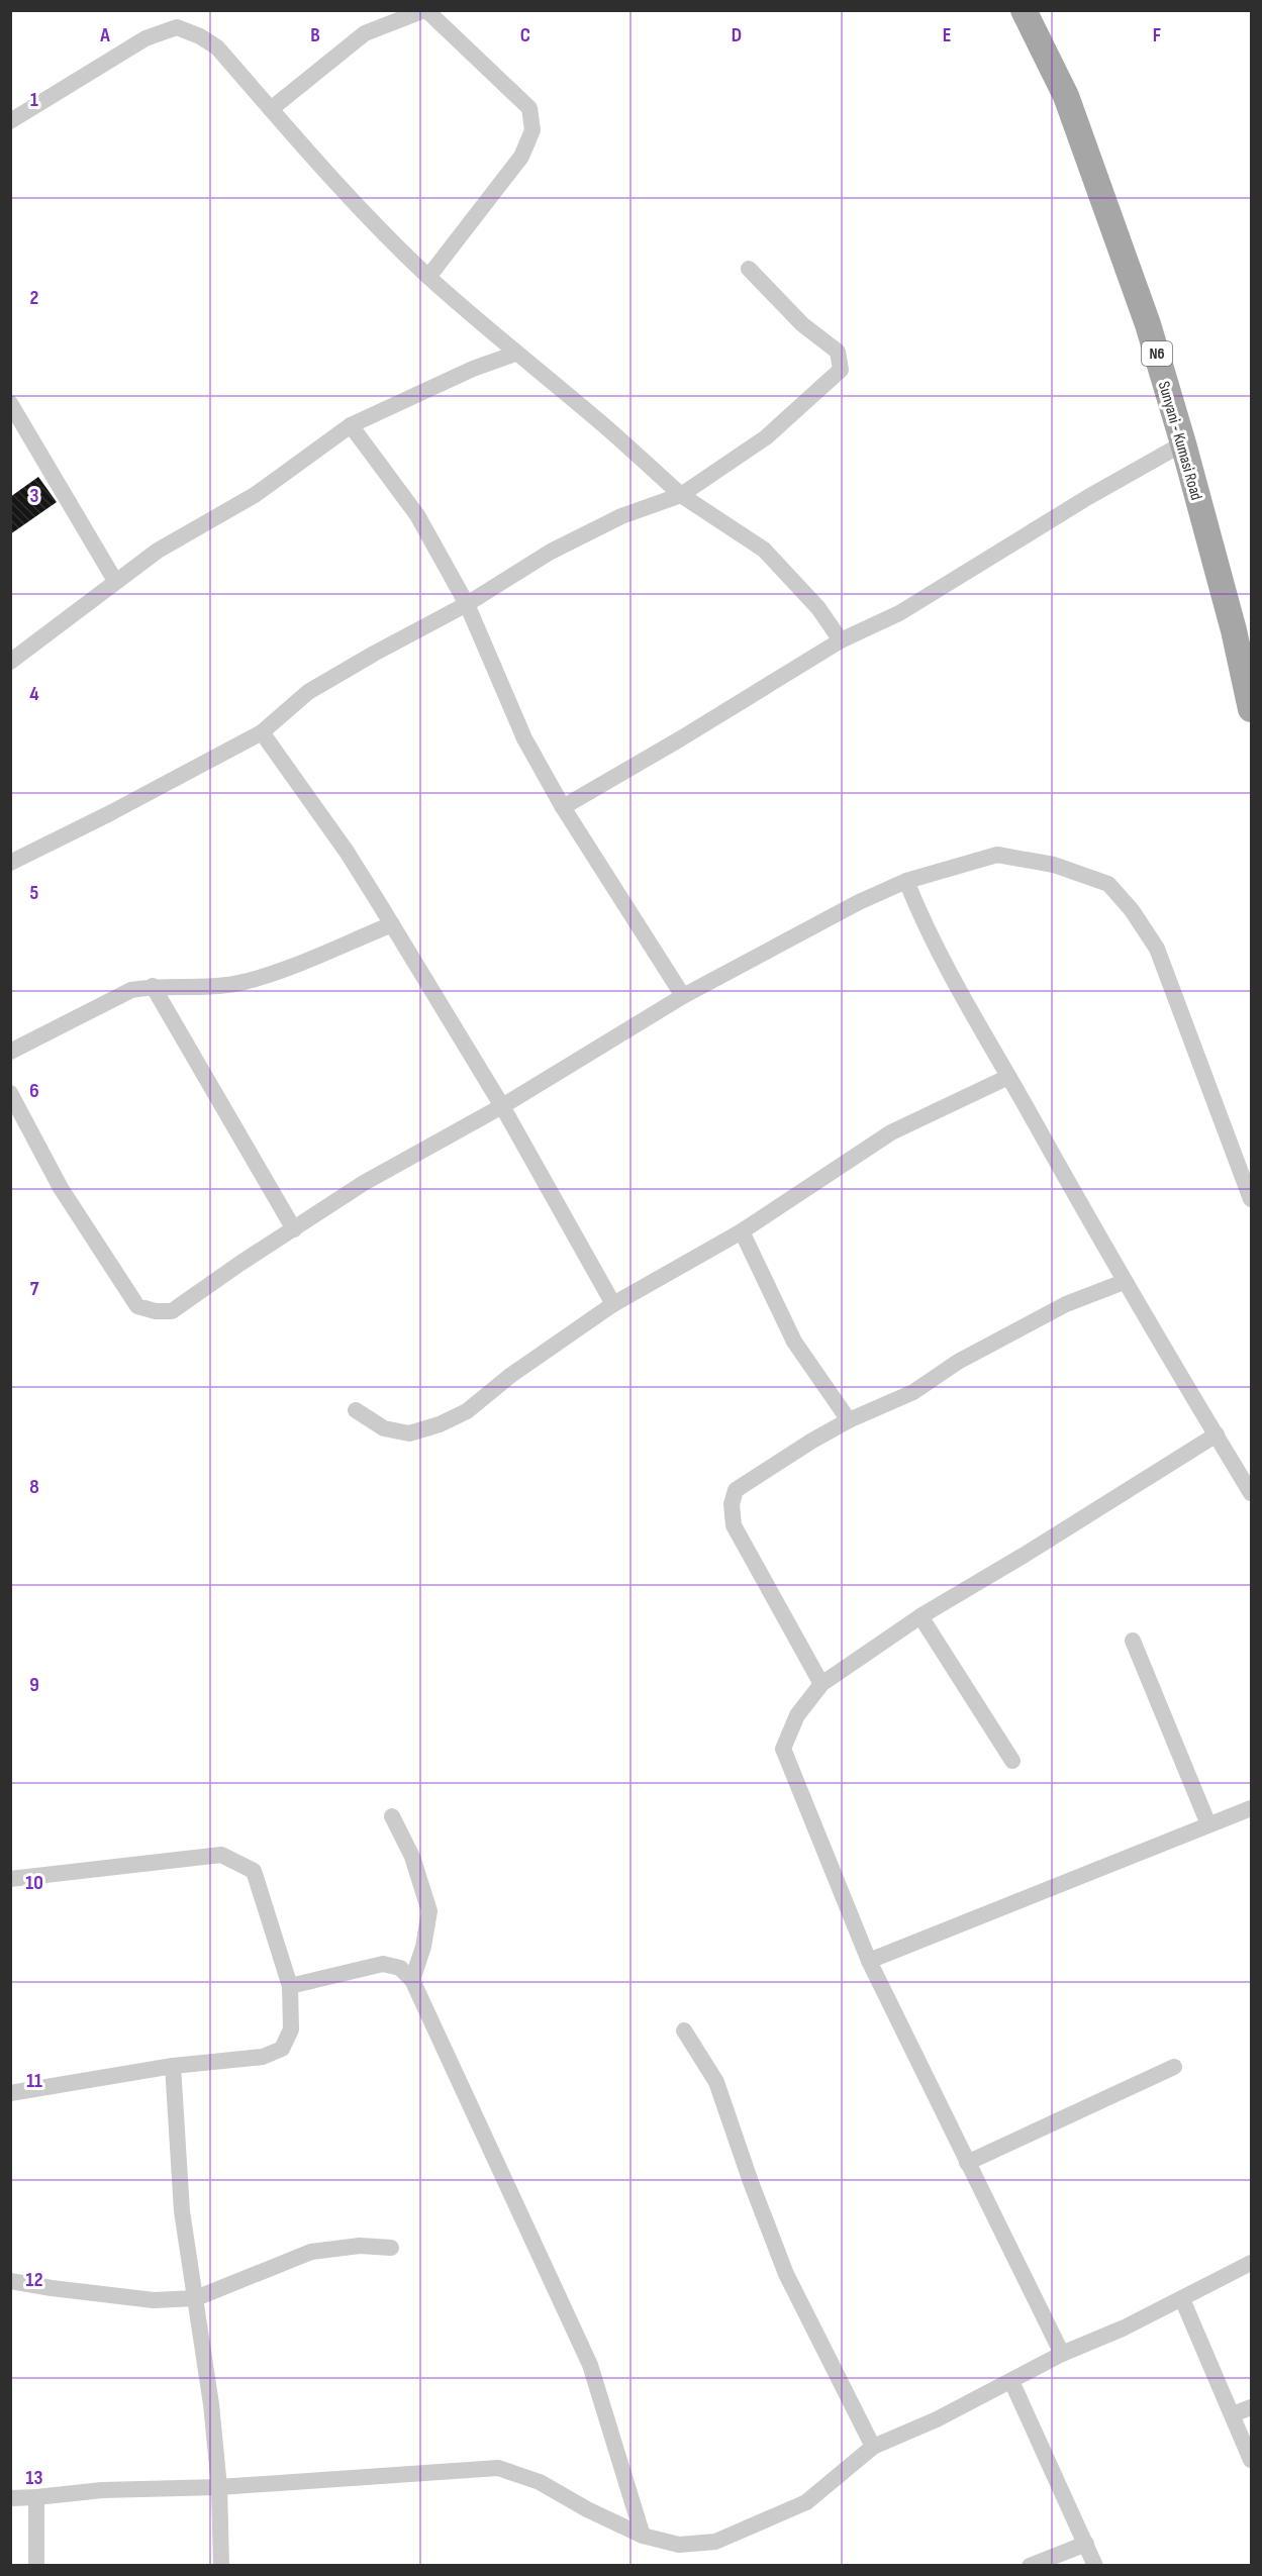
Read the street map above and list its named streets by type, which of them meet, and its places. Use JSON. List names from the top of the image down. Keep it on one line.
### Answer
{"streets":{"main road":["N6","Sunyani - Kumasi Road"]},"grid":{"columns":["A","B","C","D","E","F"],"rows":["1","2","3","4","5","6","7","8","9","10","11","12","13"]}}
